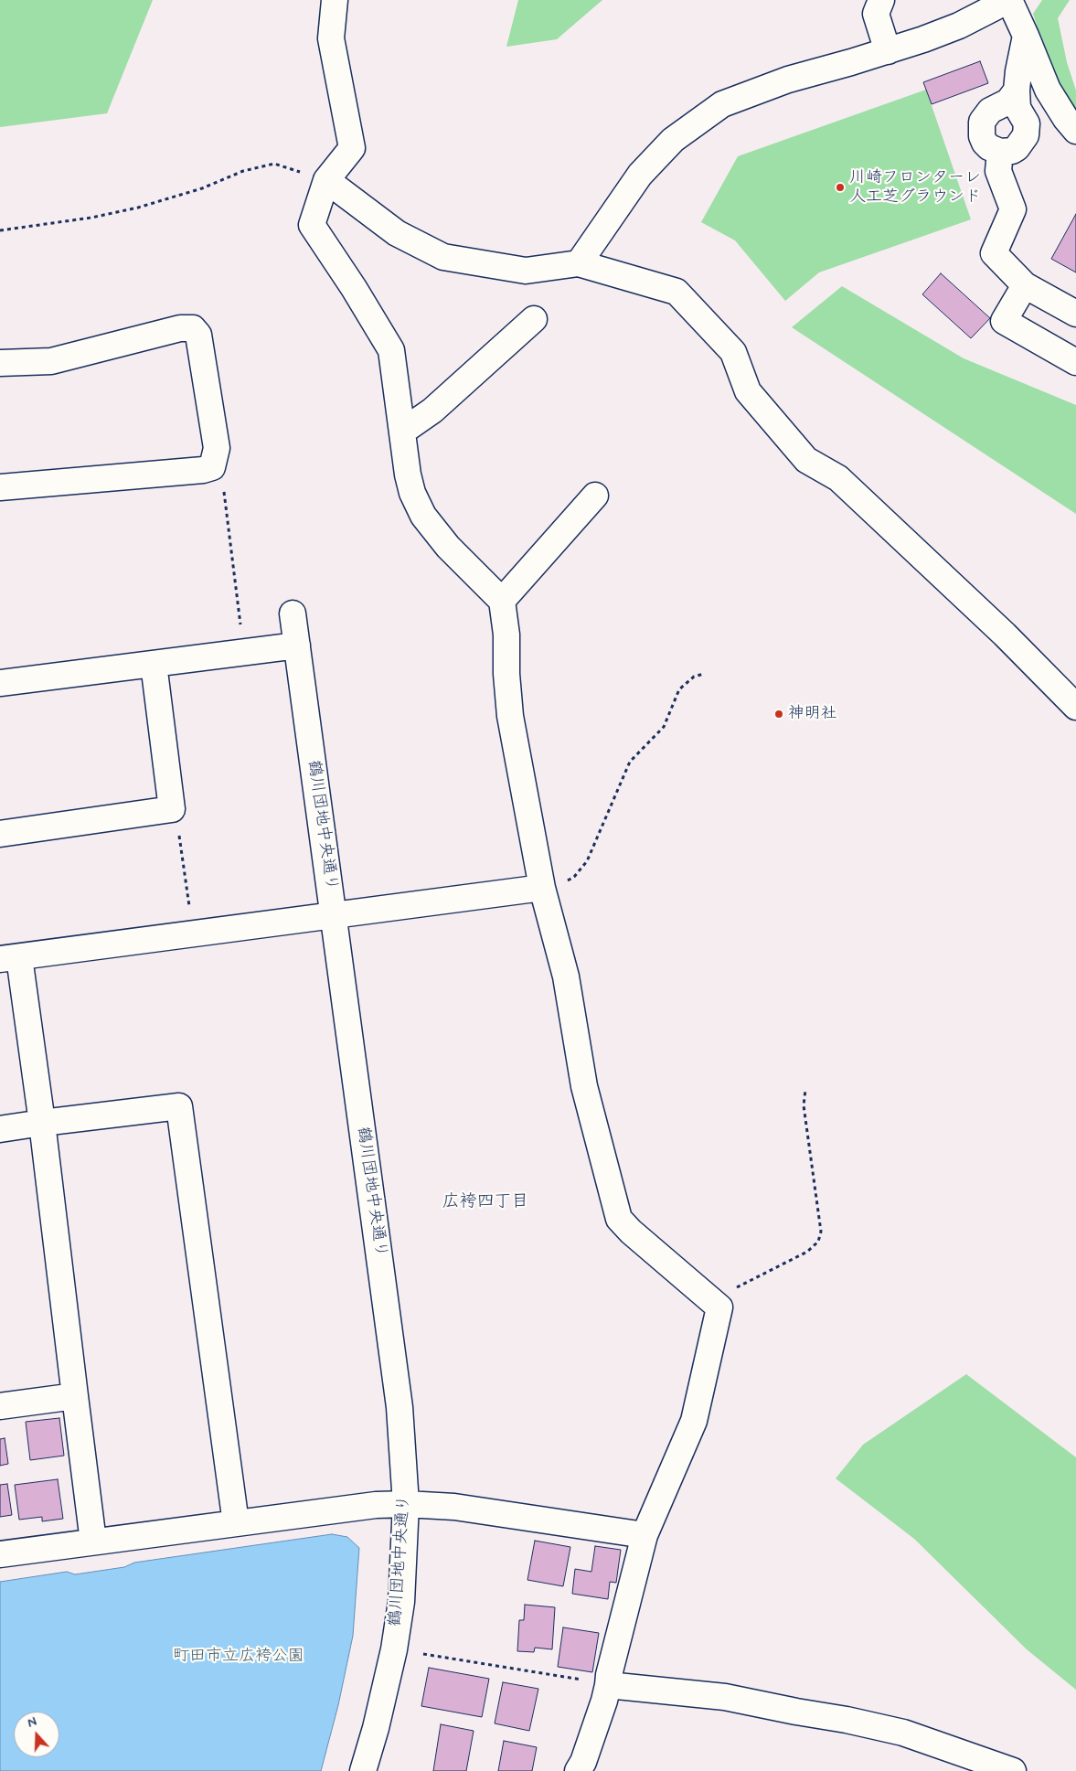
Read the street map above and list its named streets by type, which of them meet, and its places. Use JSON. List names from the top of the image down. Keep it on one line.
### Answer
{"streets":{"street":["鶴川団地中央通り"]},"districts":["広袴四丁目"],"parks":["町田市立広袴公園"],"places":["川崎フロンターレ 人工芝グラウンド","神明社"],"north":"top"}
